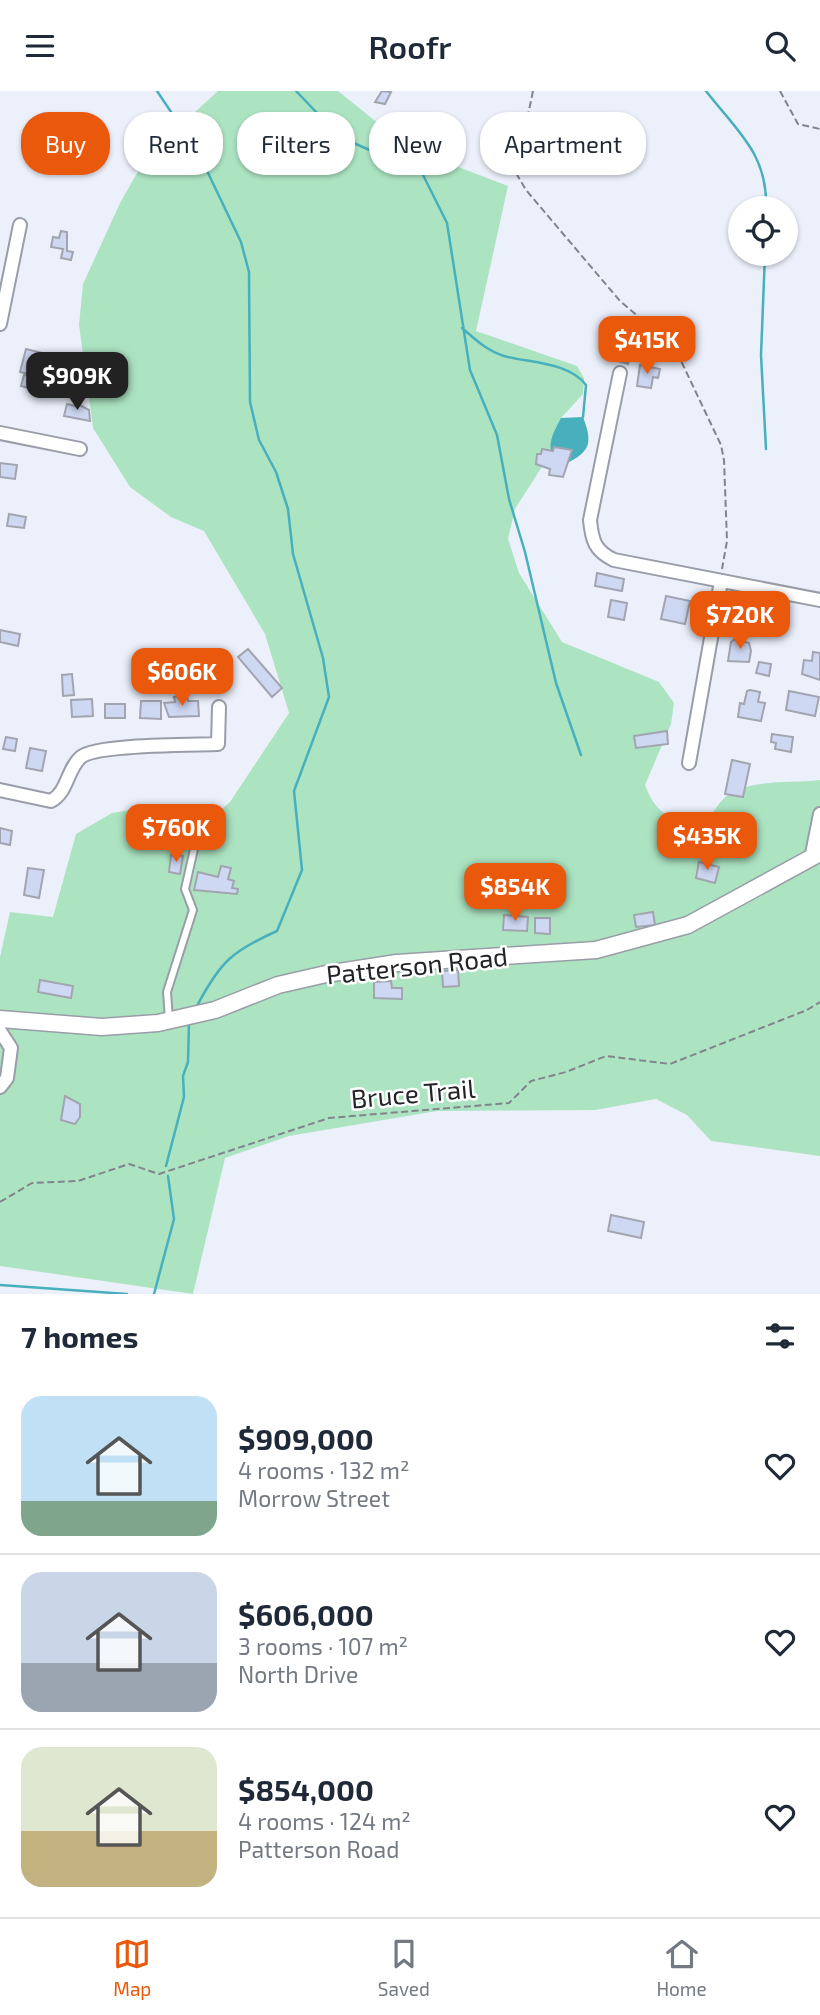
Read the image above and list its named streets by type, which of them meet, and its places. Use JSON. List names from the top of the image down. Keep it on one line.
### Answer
{"streets":{"street":["Patterson Road"],"path":["Bruce Trail"]},"page":{"header":"Roofr","chip":["Buy","Rent","Filters","New","Apartment"],"price":["$415K","$909K","$720K","$606K","$760K","$435K","$854K"],"heading":"7 homes","list":[{"name":"$909,000","note":"4 rooms · 132 m² · Morrow Street"},{"name":"$606,000","note":"3 rooms · 107 m² · North Drive"},{"name":"$854,000","note":"4 rooms · 124 m² · Patterson Road"}],"tabs":["Map","Saved","Home"]}}
